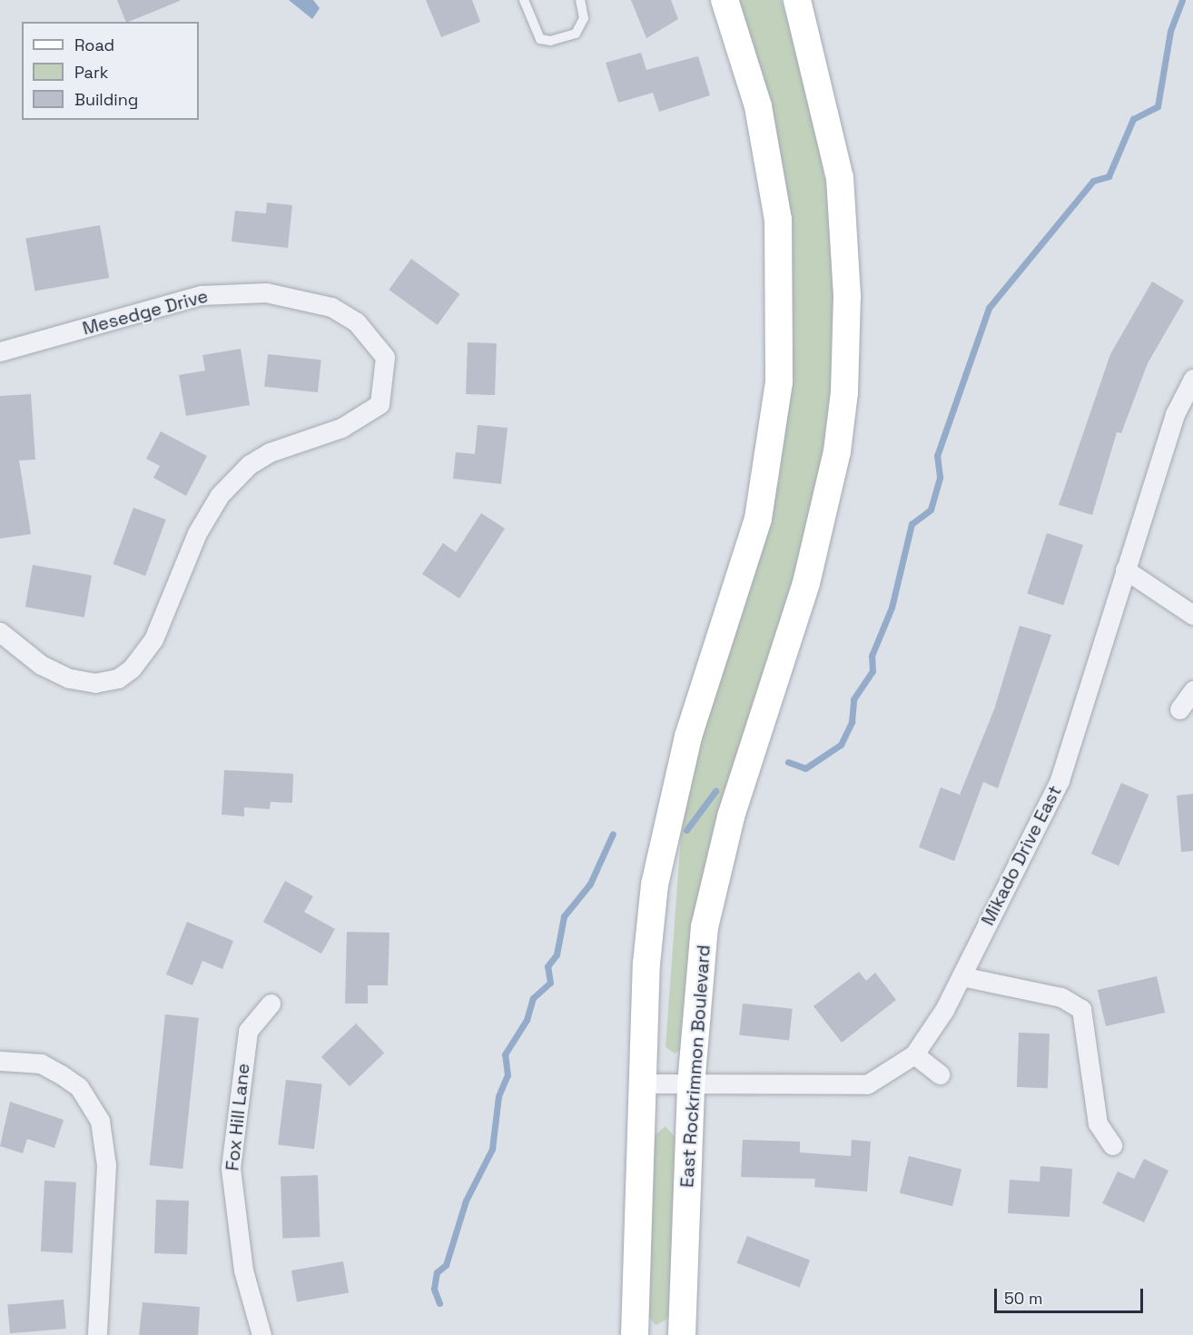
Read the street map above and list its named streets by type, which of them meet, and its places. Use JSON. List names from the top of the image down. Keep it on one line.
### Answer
{"streets":{"main road":["East Rockrimmon Boulevard"],"street":["Mesedge Drive","Mikado Drive East","Fox Hill Lane"]},"crossings":[["Mikado Drive East","East Rockrimmon Boulevard"]],"legend":["Road","Park","Building"],"scale_bar":"50 m"}
